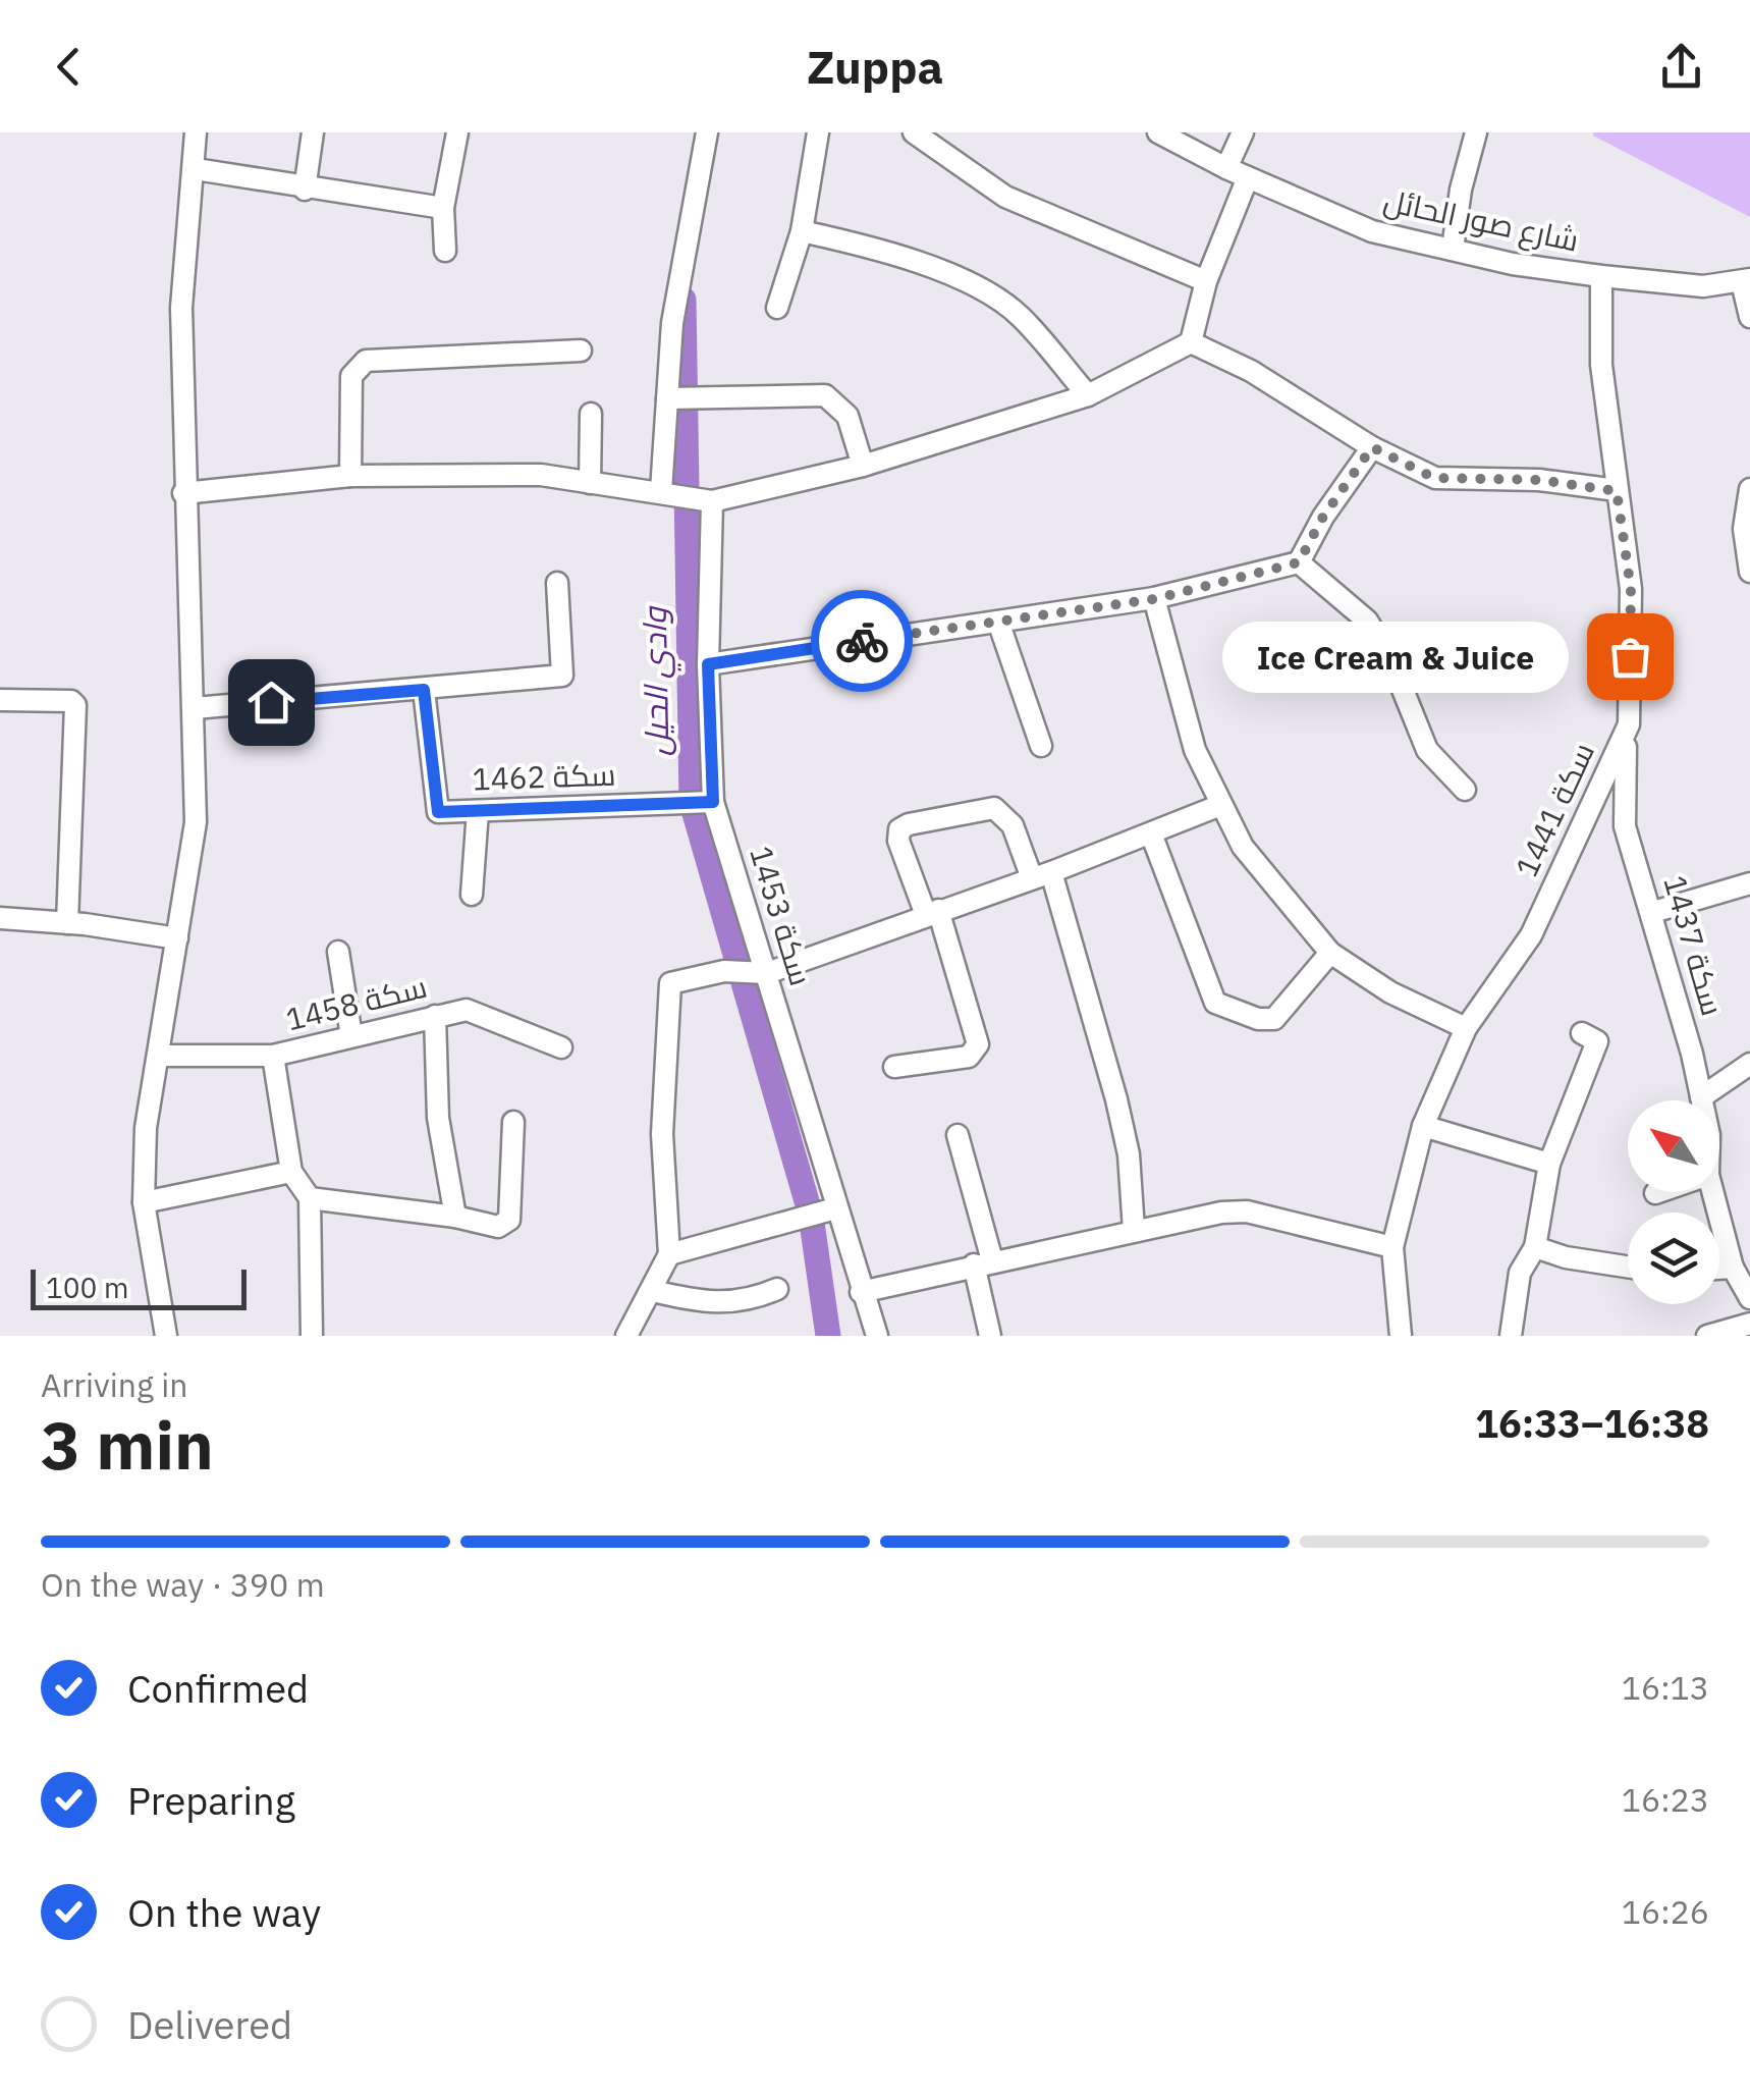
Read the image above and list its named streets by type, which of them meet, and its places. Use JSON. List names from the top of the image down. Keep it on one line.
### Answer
{"streets":{"street":["شارع صور الحائل","سكة 1462","سكة 1441","سكة 1453","سكة 1437","سكة 1458"]},"crossings":[["شارع صور الحائل","سكة 1441"],["سكة 1462","سكة 1453"],["سكة 1441","سكة 1437"]],"water":["وادي الحيل"],"places":["Ice Cream & Juice"],"scale_bar":"100 m","north":"top left","page":{"header":"Zuppa","bubble":"Ice Cream & Juice","scale":"100 m","heading":["3 min","Arriving in","16:33–16:38"],"bar":"On the way · 390 m","list":[["Confirmed","16:13"],["Preparing","16:23"],["On the way","16:26"],"Delivered"]}}
